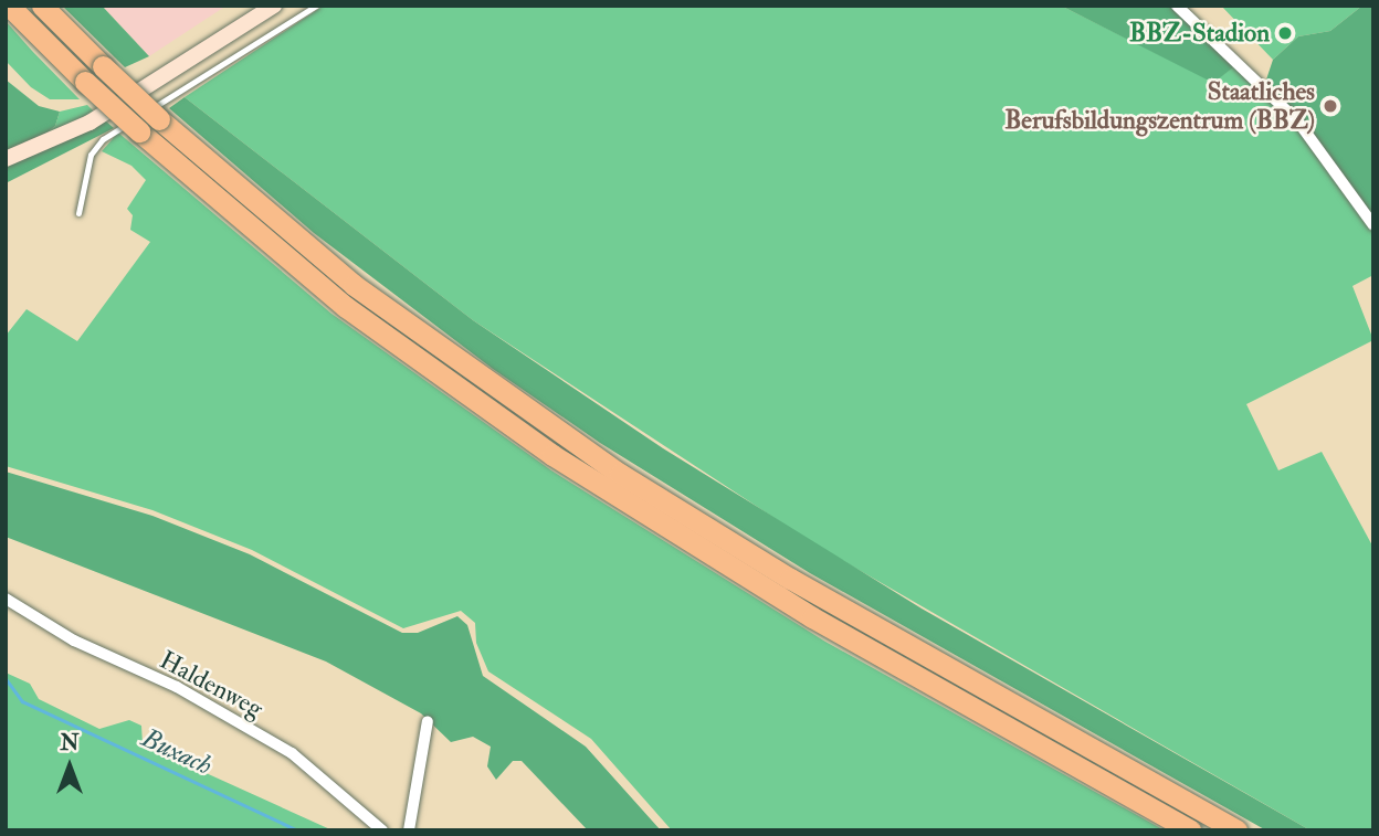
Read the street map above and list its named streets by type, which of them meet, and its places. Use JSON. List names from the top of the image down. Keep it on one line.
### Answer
{"streets":{"street":["Haldenweg"]},"water":["Buxach"],"places":["BBZ-Stadion","Staatliches Berufsbildungszentrum (BBZ)"],"north":"top"}
